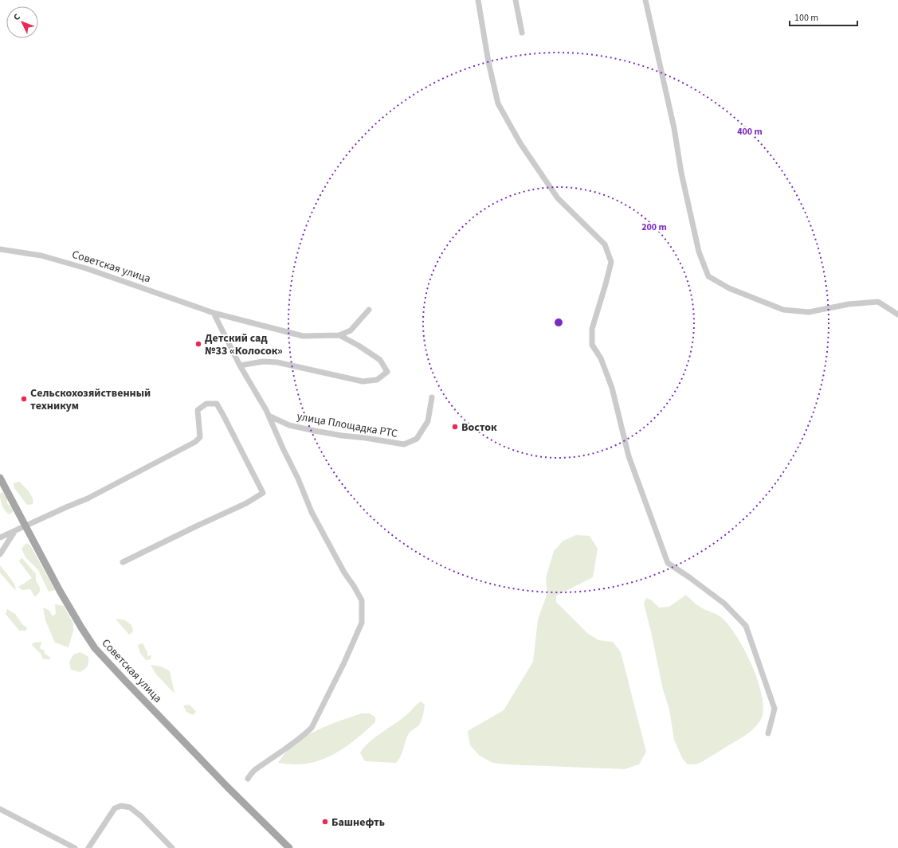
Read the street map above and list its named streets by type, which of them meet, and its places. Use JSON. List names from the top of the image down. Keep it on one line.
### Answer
{"streets":{"main road":["Советская улица"],"street":["улица Площадка РТС"]},"places":["Детский сад №33 «Колосок»","Сельскохозяйственный техникум","Восток","Башнефть"],"scale_bar":"100 m","north":"top left","rings":["400 m","200 m"]}
